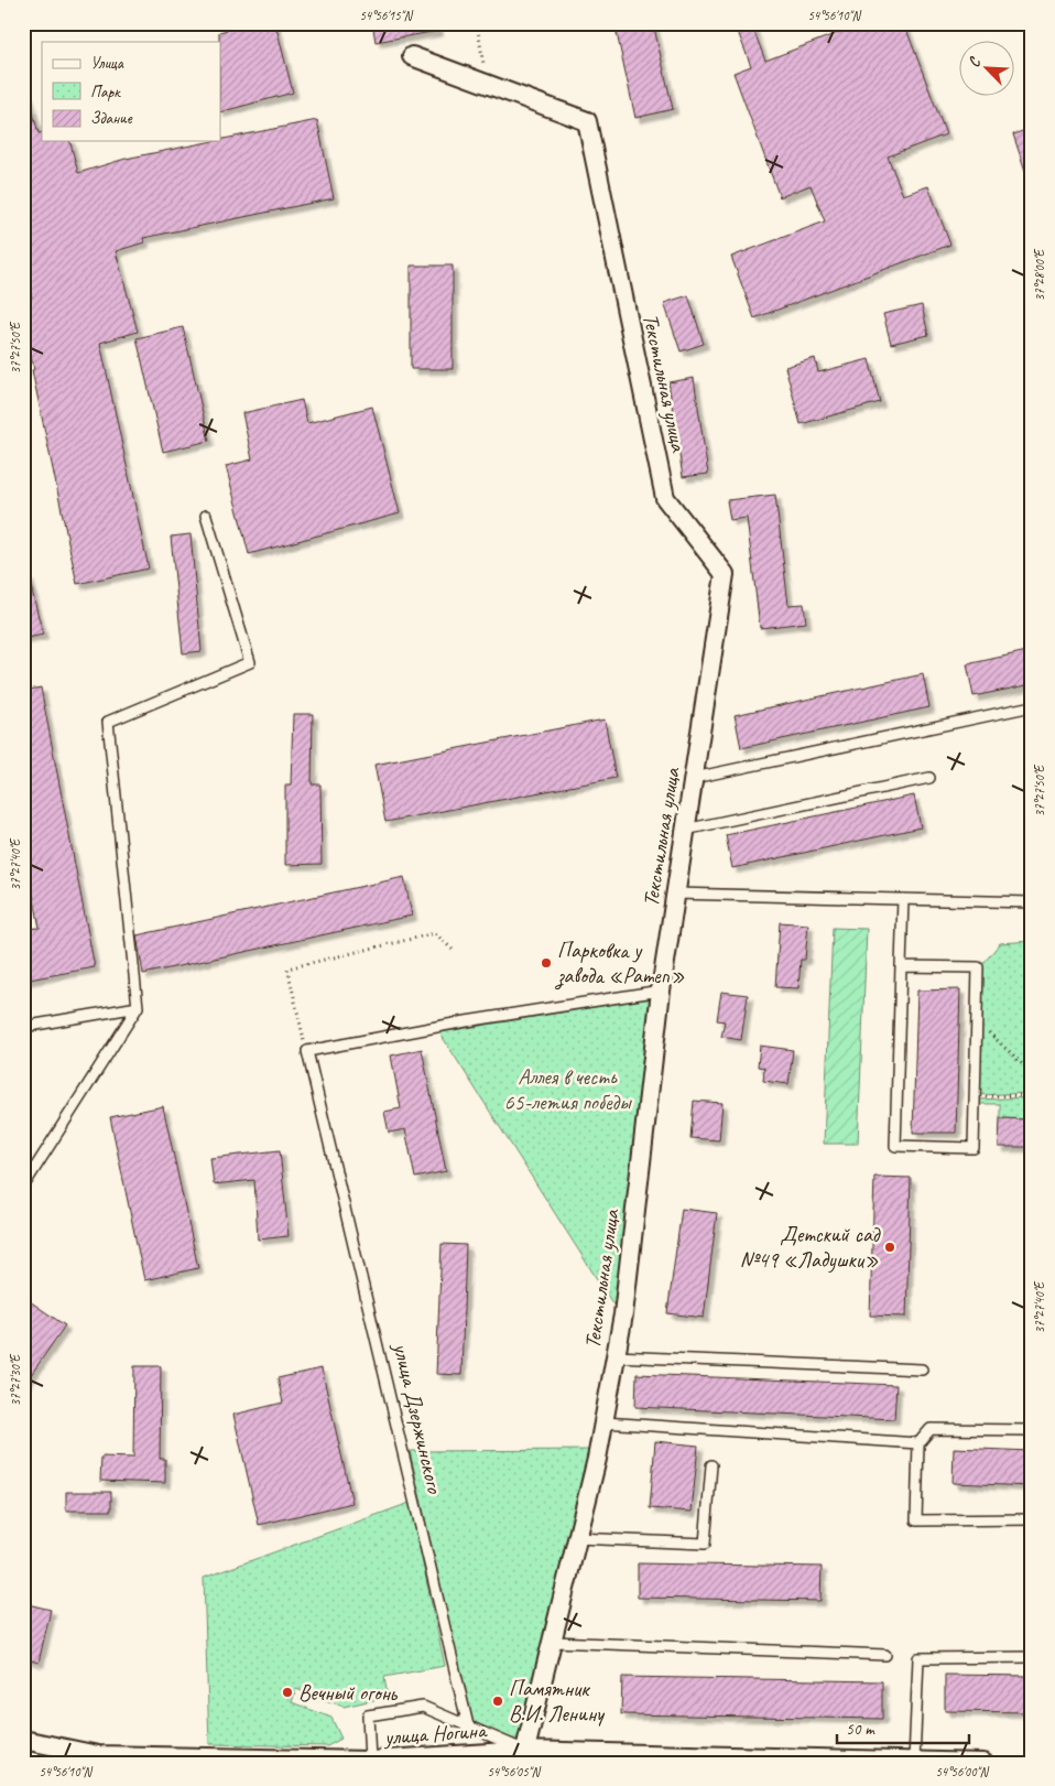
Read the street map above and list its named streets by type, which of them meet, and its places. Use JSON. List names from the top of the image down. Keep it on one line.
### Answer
{"streets":{"street":["Текстильная улица","улица Ногина"],"lane":["улица Дзержинского"]},"crossings":[["Текстильная улица","улица Ногина"]],"parks":["Аллея в честь 65-летия победы"],"places":["Парковка у завода «Ратеп»","Детский сад №49 «Ладушки»","Вечный огонь","Памятник В.И. Ленину"],"legend":["Улица","Парк","Здание"],"scale_bar":"50 m","north":"top left","coordinates":["54°56'15\"N","54°56'10\"N","37°28'00\"E","37°27'50\"E","37°27'40\"E","37°27'30\"E","54°56'05\"N","54°56'00\"N"]}
